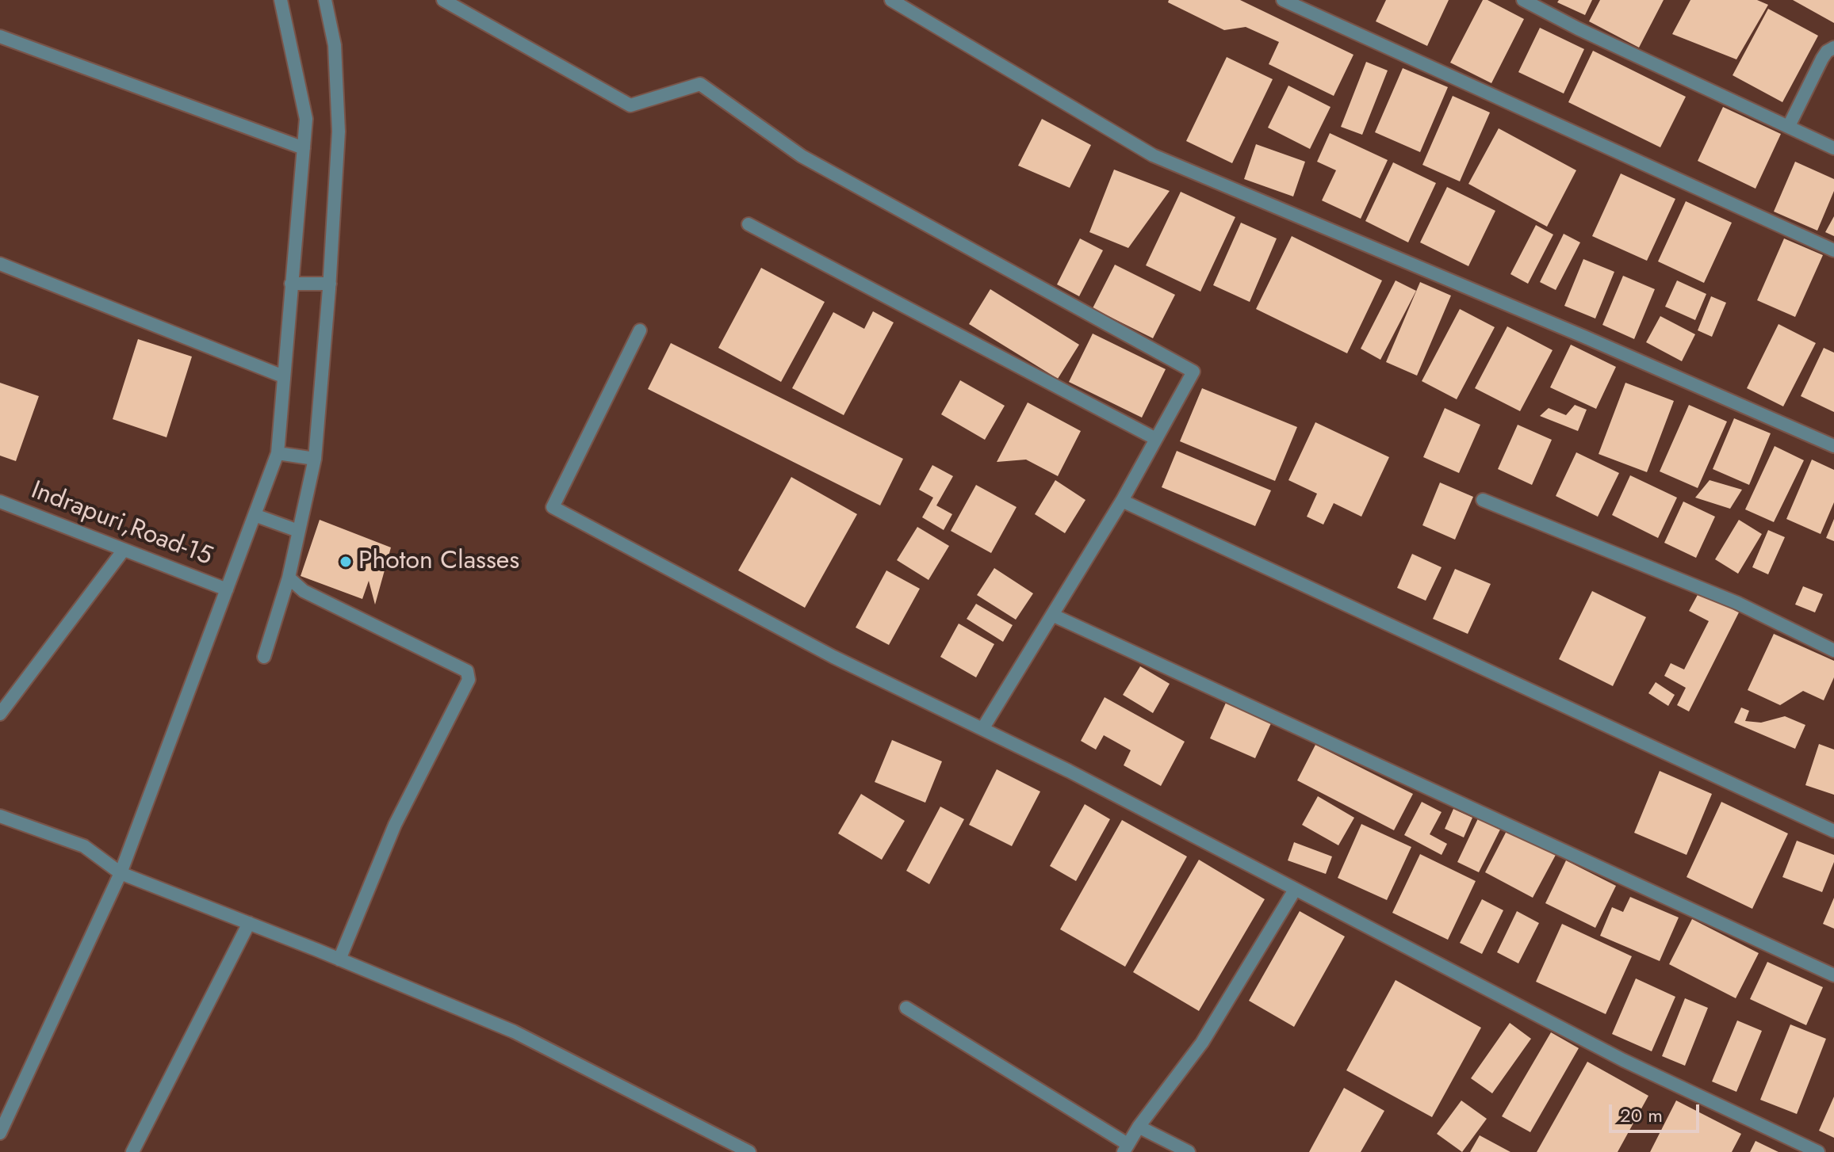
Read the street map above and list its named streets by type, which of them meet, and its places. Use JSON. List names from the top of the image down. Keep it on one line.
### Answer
{"streets":{"street":["Indrapuri,Road-15"]},"places":["Photon Classes"],"scale_bar":"20 m"}
